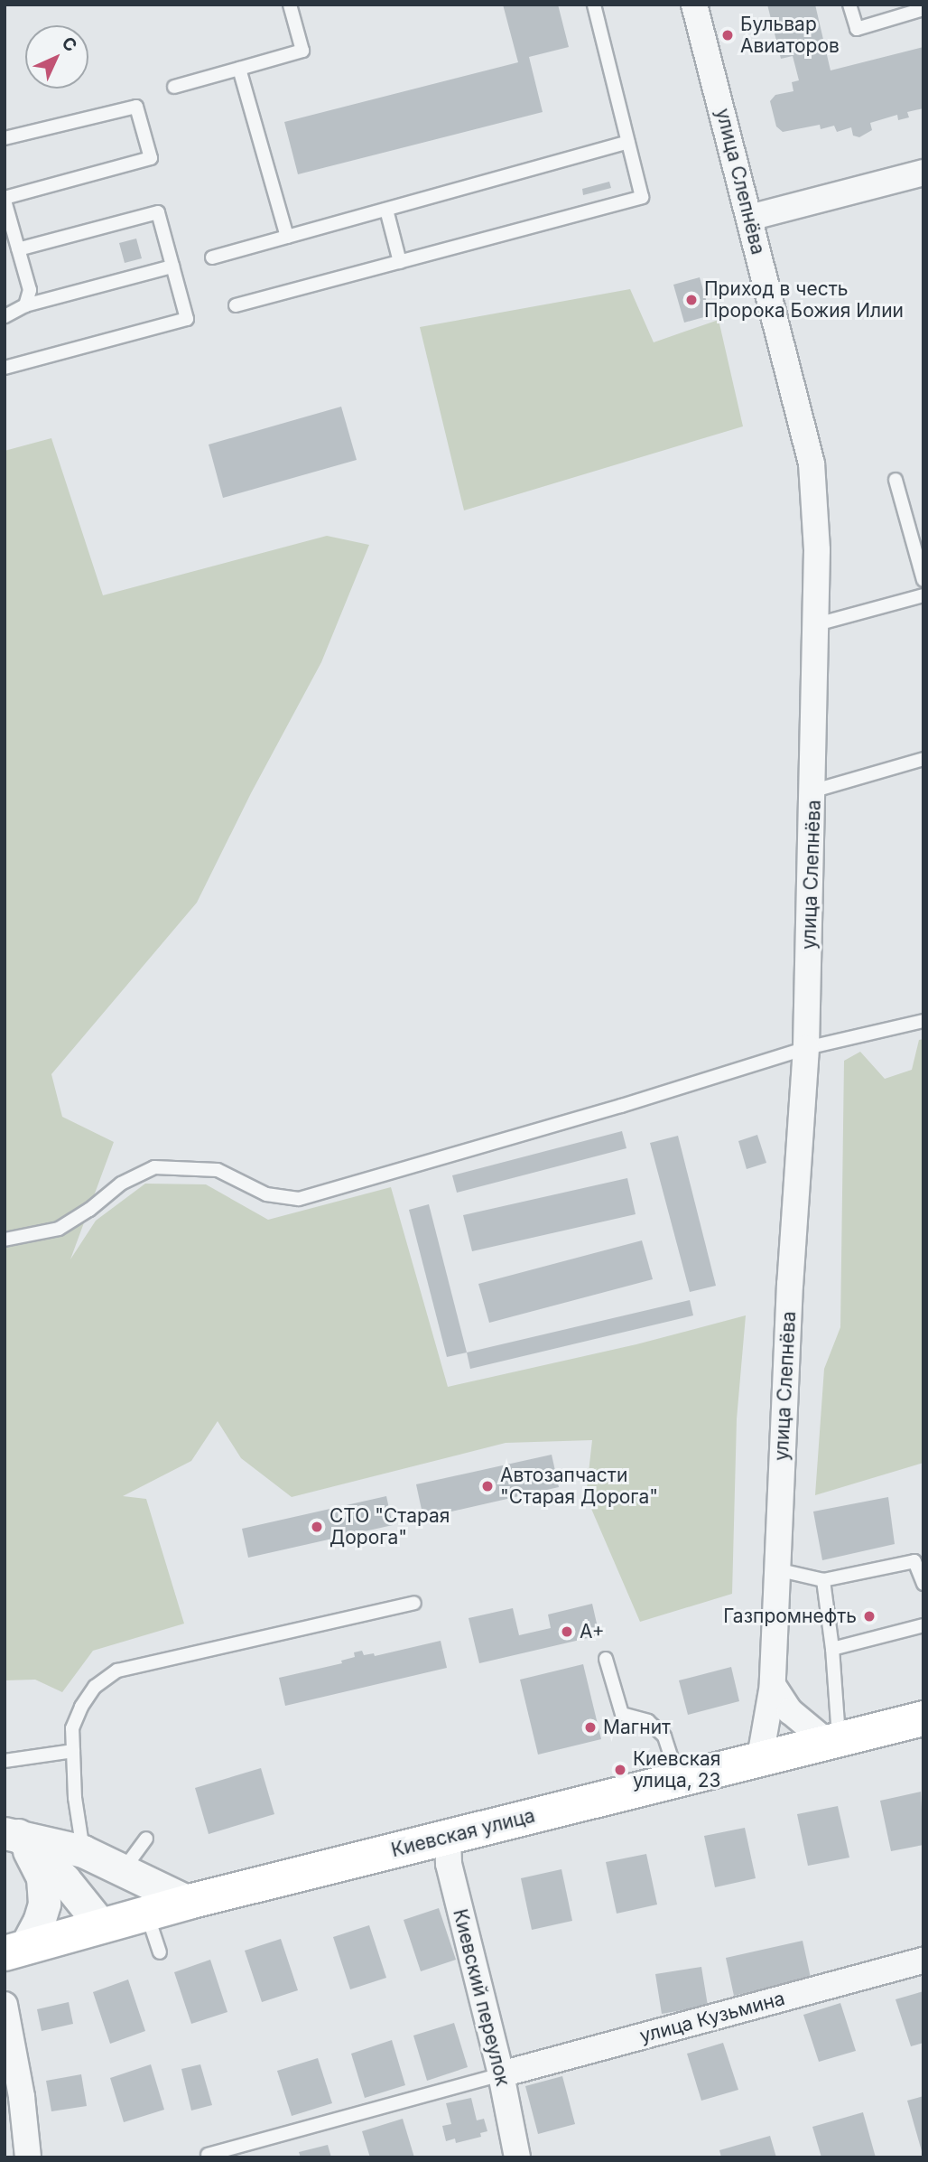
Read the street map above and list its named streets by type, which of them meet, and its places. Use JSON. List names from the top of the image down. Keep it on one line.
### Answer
{"streets":{"main road":["Киевская улица"],"street":["улица Слепнёва","Киевский переулок","улица Кузьмина"]},"crossings":[["улица Слепнёва","Киевская улица"],["Киевская улица","Киевский переулок"],["Киевский переулок","улица Кузьмина"]],"places":["Бульвар Авиаторов","Приход в честь Пророка Божия Илии","Автозапчасти \"Старая Дорога\"","СТО \"Старая Дорога\"","Газпромнефть","А+","Магнит","Киевская улица, 23"],"north":"top right"}
